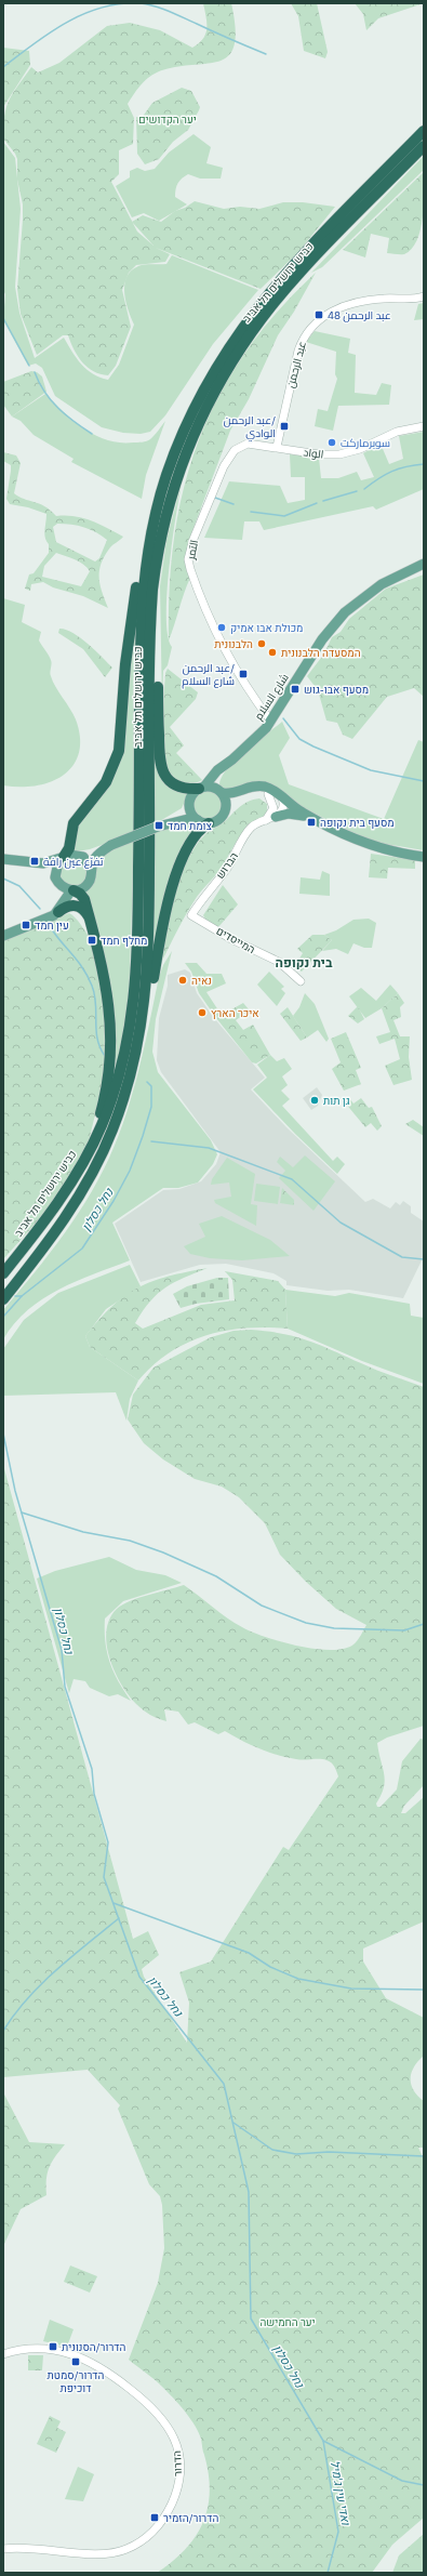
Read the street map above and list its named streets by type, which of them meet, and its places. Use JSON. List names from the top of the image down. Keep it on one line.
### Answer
{"streets":{"highway":["כביש ירושלים תל אביב"],"main road":["شارع السلام"],"street":["عبد الرحمن","الواد","التمر","הברוש","המייסדים","הדרור"]},"crossings":[["عبد الرحمن","الواد"],["عبد الرحمن","التمر"],["الواد","التمر"],["التمر","شارع السلام"],["הברוש","המייסדים"]],"districts":["בית נקופה"],"water":["נחל כסלון","ואדי עין ג'מיל"],"parks":["יער הקדושים","יער החמישה"],"places":{"transit":["عبد الرحمن 48","عبد الرحمن/ الوادي","عبد الرحمن/ شارع السلام","מסעף אבו-גוש","מסעף בית נקופה","צומת חמד","تفرّع عين رافة","עין חמד","מחלף חמד","הדרור/הסנונית","הדרור/סמטת דוכיפת","הדרור/הזמיר"],"other":["سوبرماركت","מכולת אבו אמיק","הלבנונית","המסעדה הלבנונית","נאיה","איכר הארץ","גן תות"]}}
